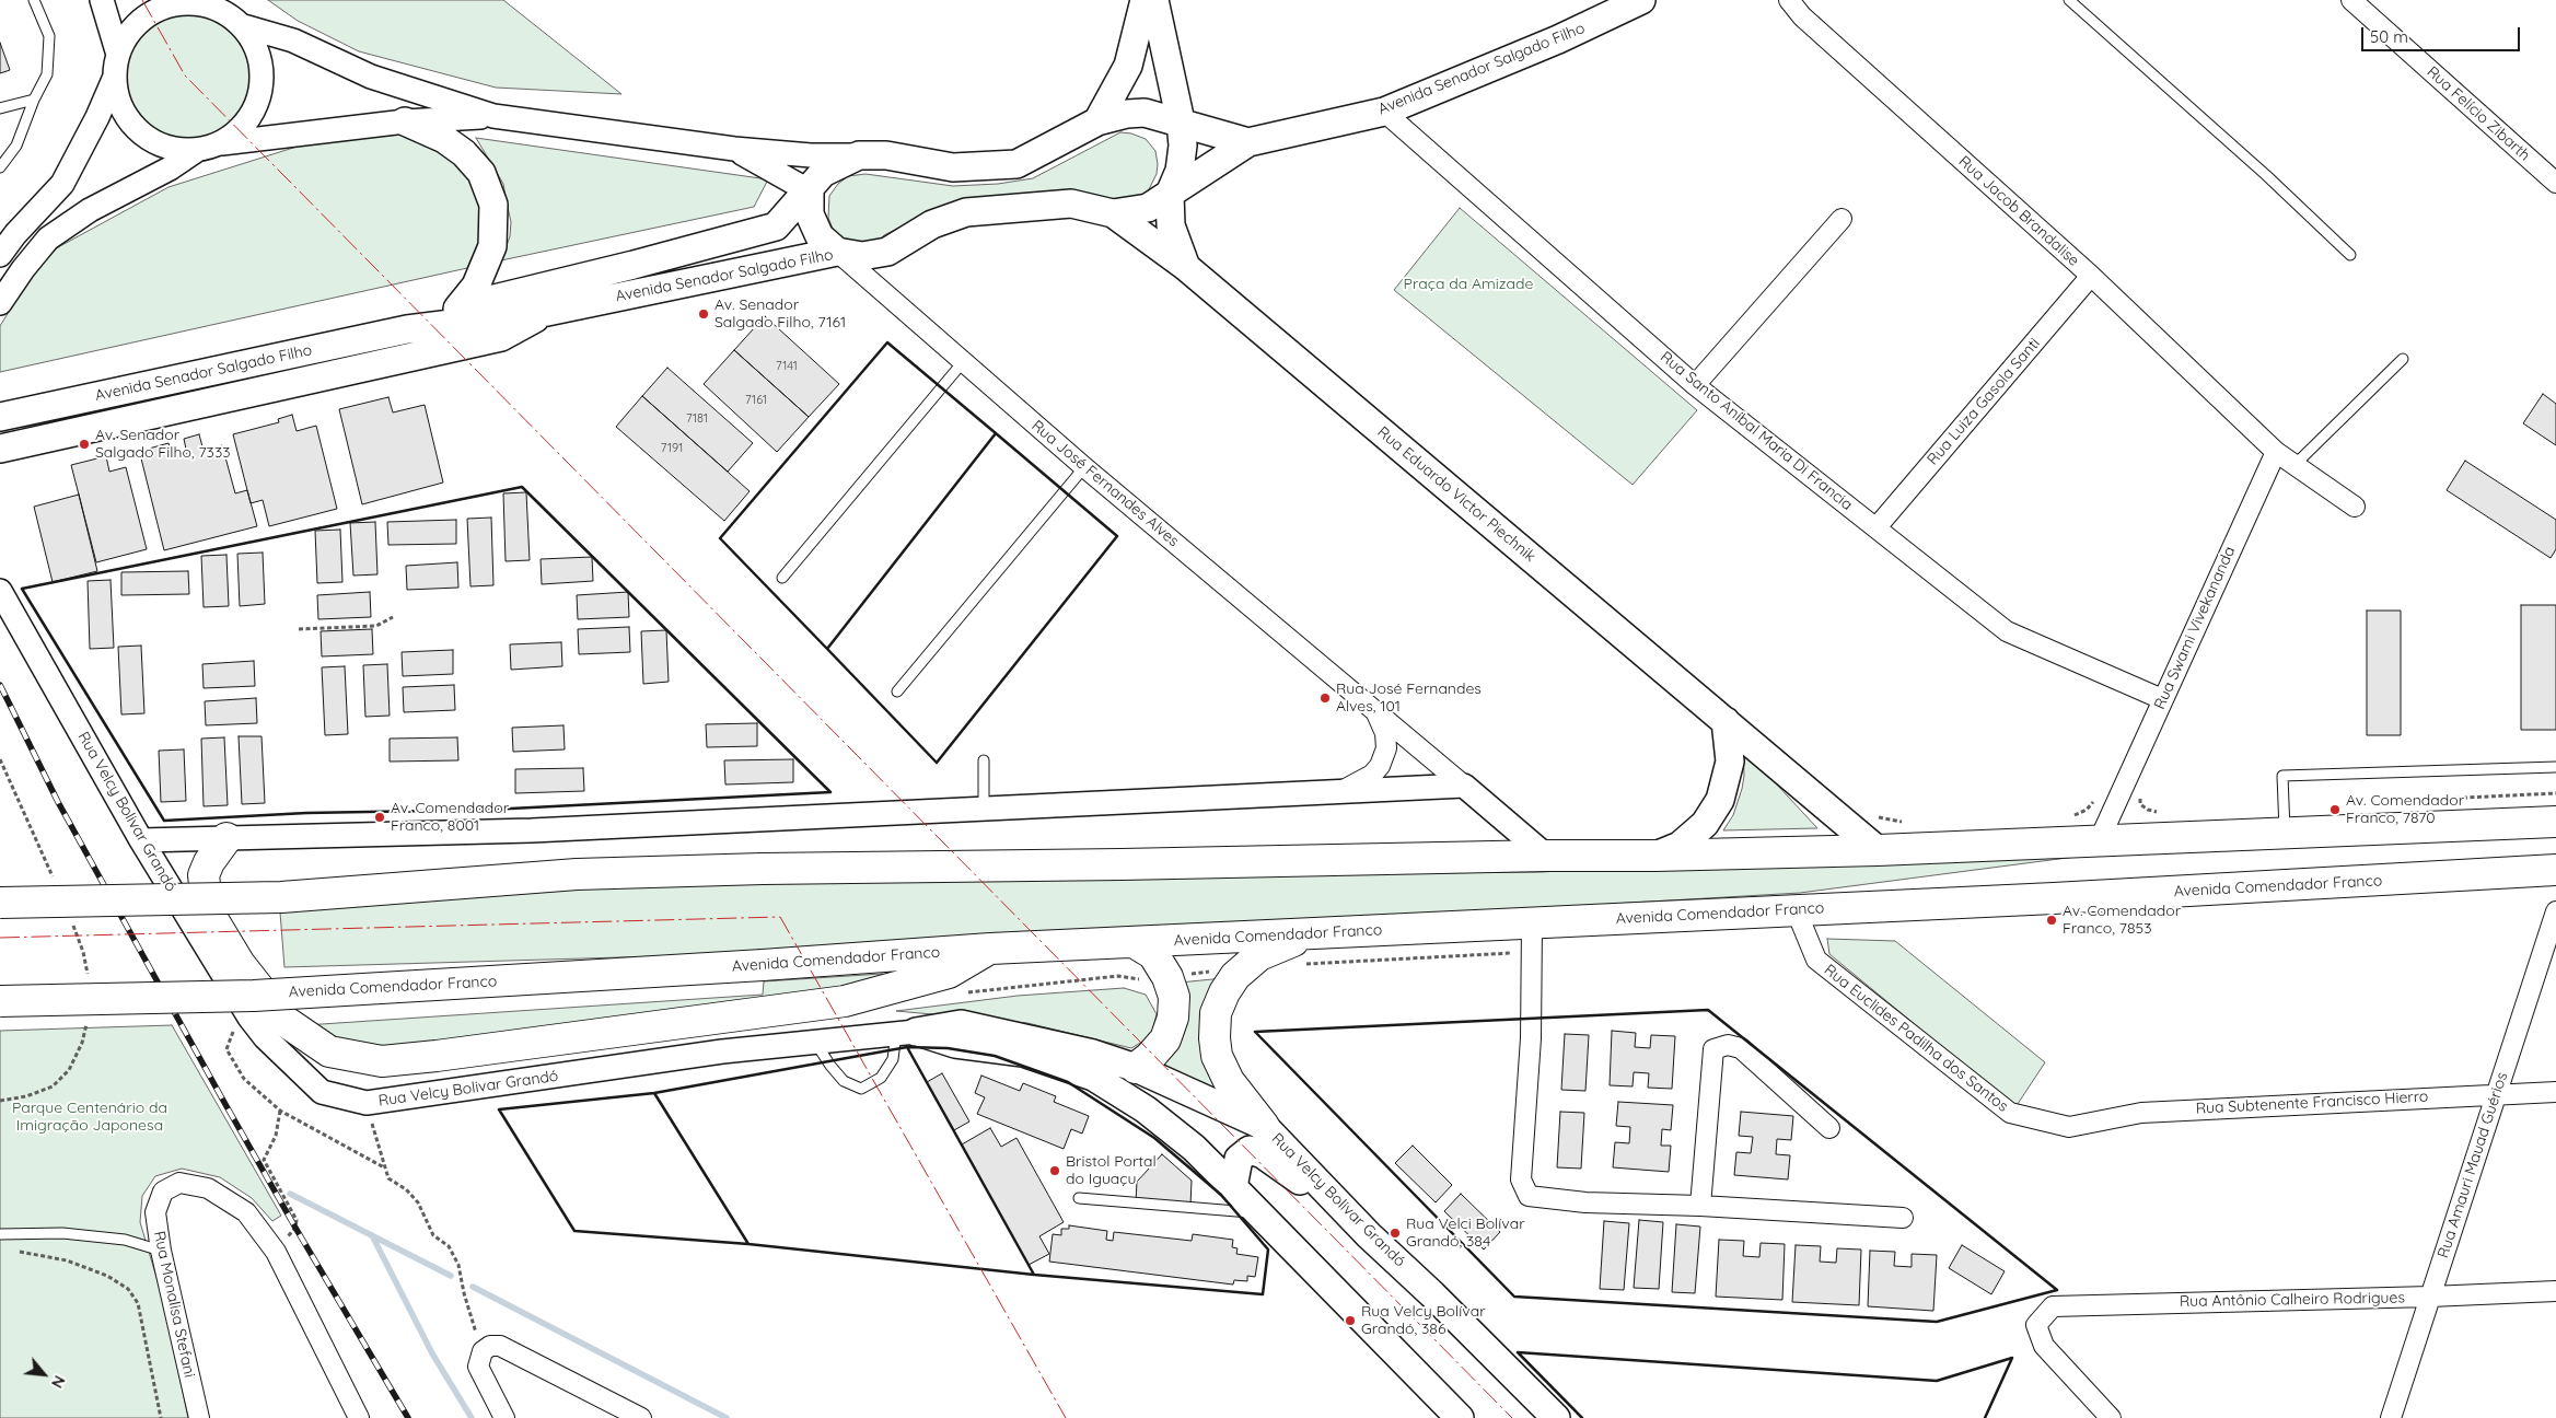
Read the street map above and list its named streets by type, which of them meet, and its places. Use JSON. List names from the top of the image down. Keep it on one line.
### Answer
{"streets":{"highway":["Avenida Comendador Franco"],"main road":["Avenida Senador Salgado Filho","Rua Eduardo Victor Piechnik","Rua Velcy Bolivar Grandó"],"street":["Rua Felício Zibarth","Rua Jacob Brandalise","Rua Luiza Gasola Santi","Rua Santo Aníbal Maria Di Francia","Rua José Fernandes Alves","Rua Swami Vivekananda","Rua Euclides Padilha dos Santos","Rua Subtenente Francisco Hierro","Rua Amauri Mauad Guérios","Rua Antônio Calheiro Rodrigues","Rua Monalisa Stefani"]},"crossings":[["Avenida Senador Salgado Filho","Rua Santo Aníbal Maria Di Francia"],["Avenida Senador Salgado Filho","Rua José Fernandes Alves"],["Avenida Senador Salgado Filho","Rua Eduardo Victor Piechnik"],["Rua Jacob Brandalise","Rua Luiza Gasola Santi"],["Rua Jacob Brandalise","Rua Swami Vivekananda"],["Rua Luiza Gasola Santi","Rua Santo Aníbal Maria Di Francia"],["Rua Santo Aníbal Maria Di Francia","Rua Swami Vivekananda"],["Avenida Comendador Franco","Rua Euclides Padilha dos Santos"],["Rua Euclides Padilha dos Santos","Rua Subtenente Francisco Hierro"],["Rua Subtenente Francisco Hierro","Rua Amauri Mauad Guérios"],["Rua Amauri Mauad Guérios","Rua Antônio Calheiro Rodrigues"]],"parks":["Praça da Amizade","Parque Centenário da Imigração Japonesa"],"places":["Av. Senador Salgado Filho, 7161","Av. Senador Salgado Filho, 7333","Rua José Fernandes Alves, 101","Av. Comendador Franco, 7870","Av. Comendador Franco, 8001","Av. Comendador Franco, 7853","Bristol Portal do Iguaçu","Rua Velci Bolívar Grandó, 384","Rua Velcy Bolívar Grandó, 386"],"house_numbers":["7141","7161","7181","7191"],"scale_bar":"50 m","north":"bottom right"}
